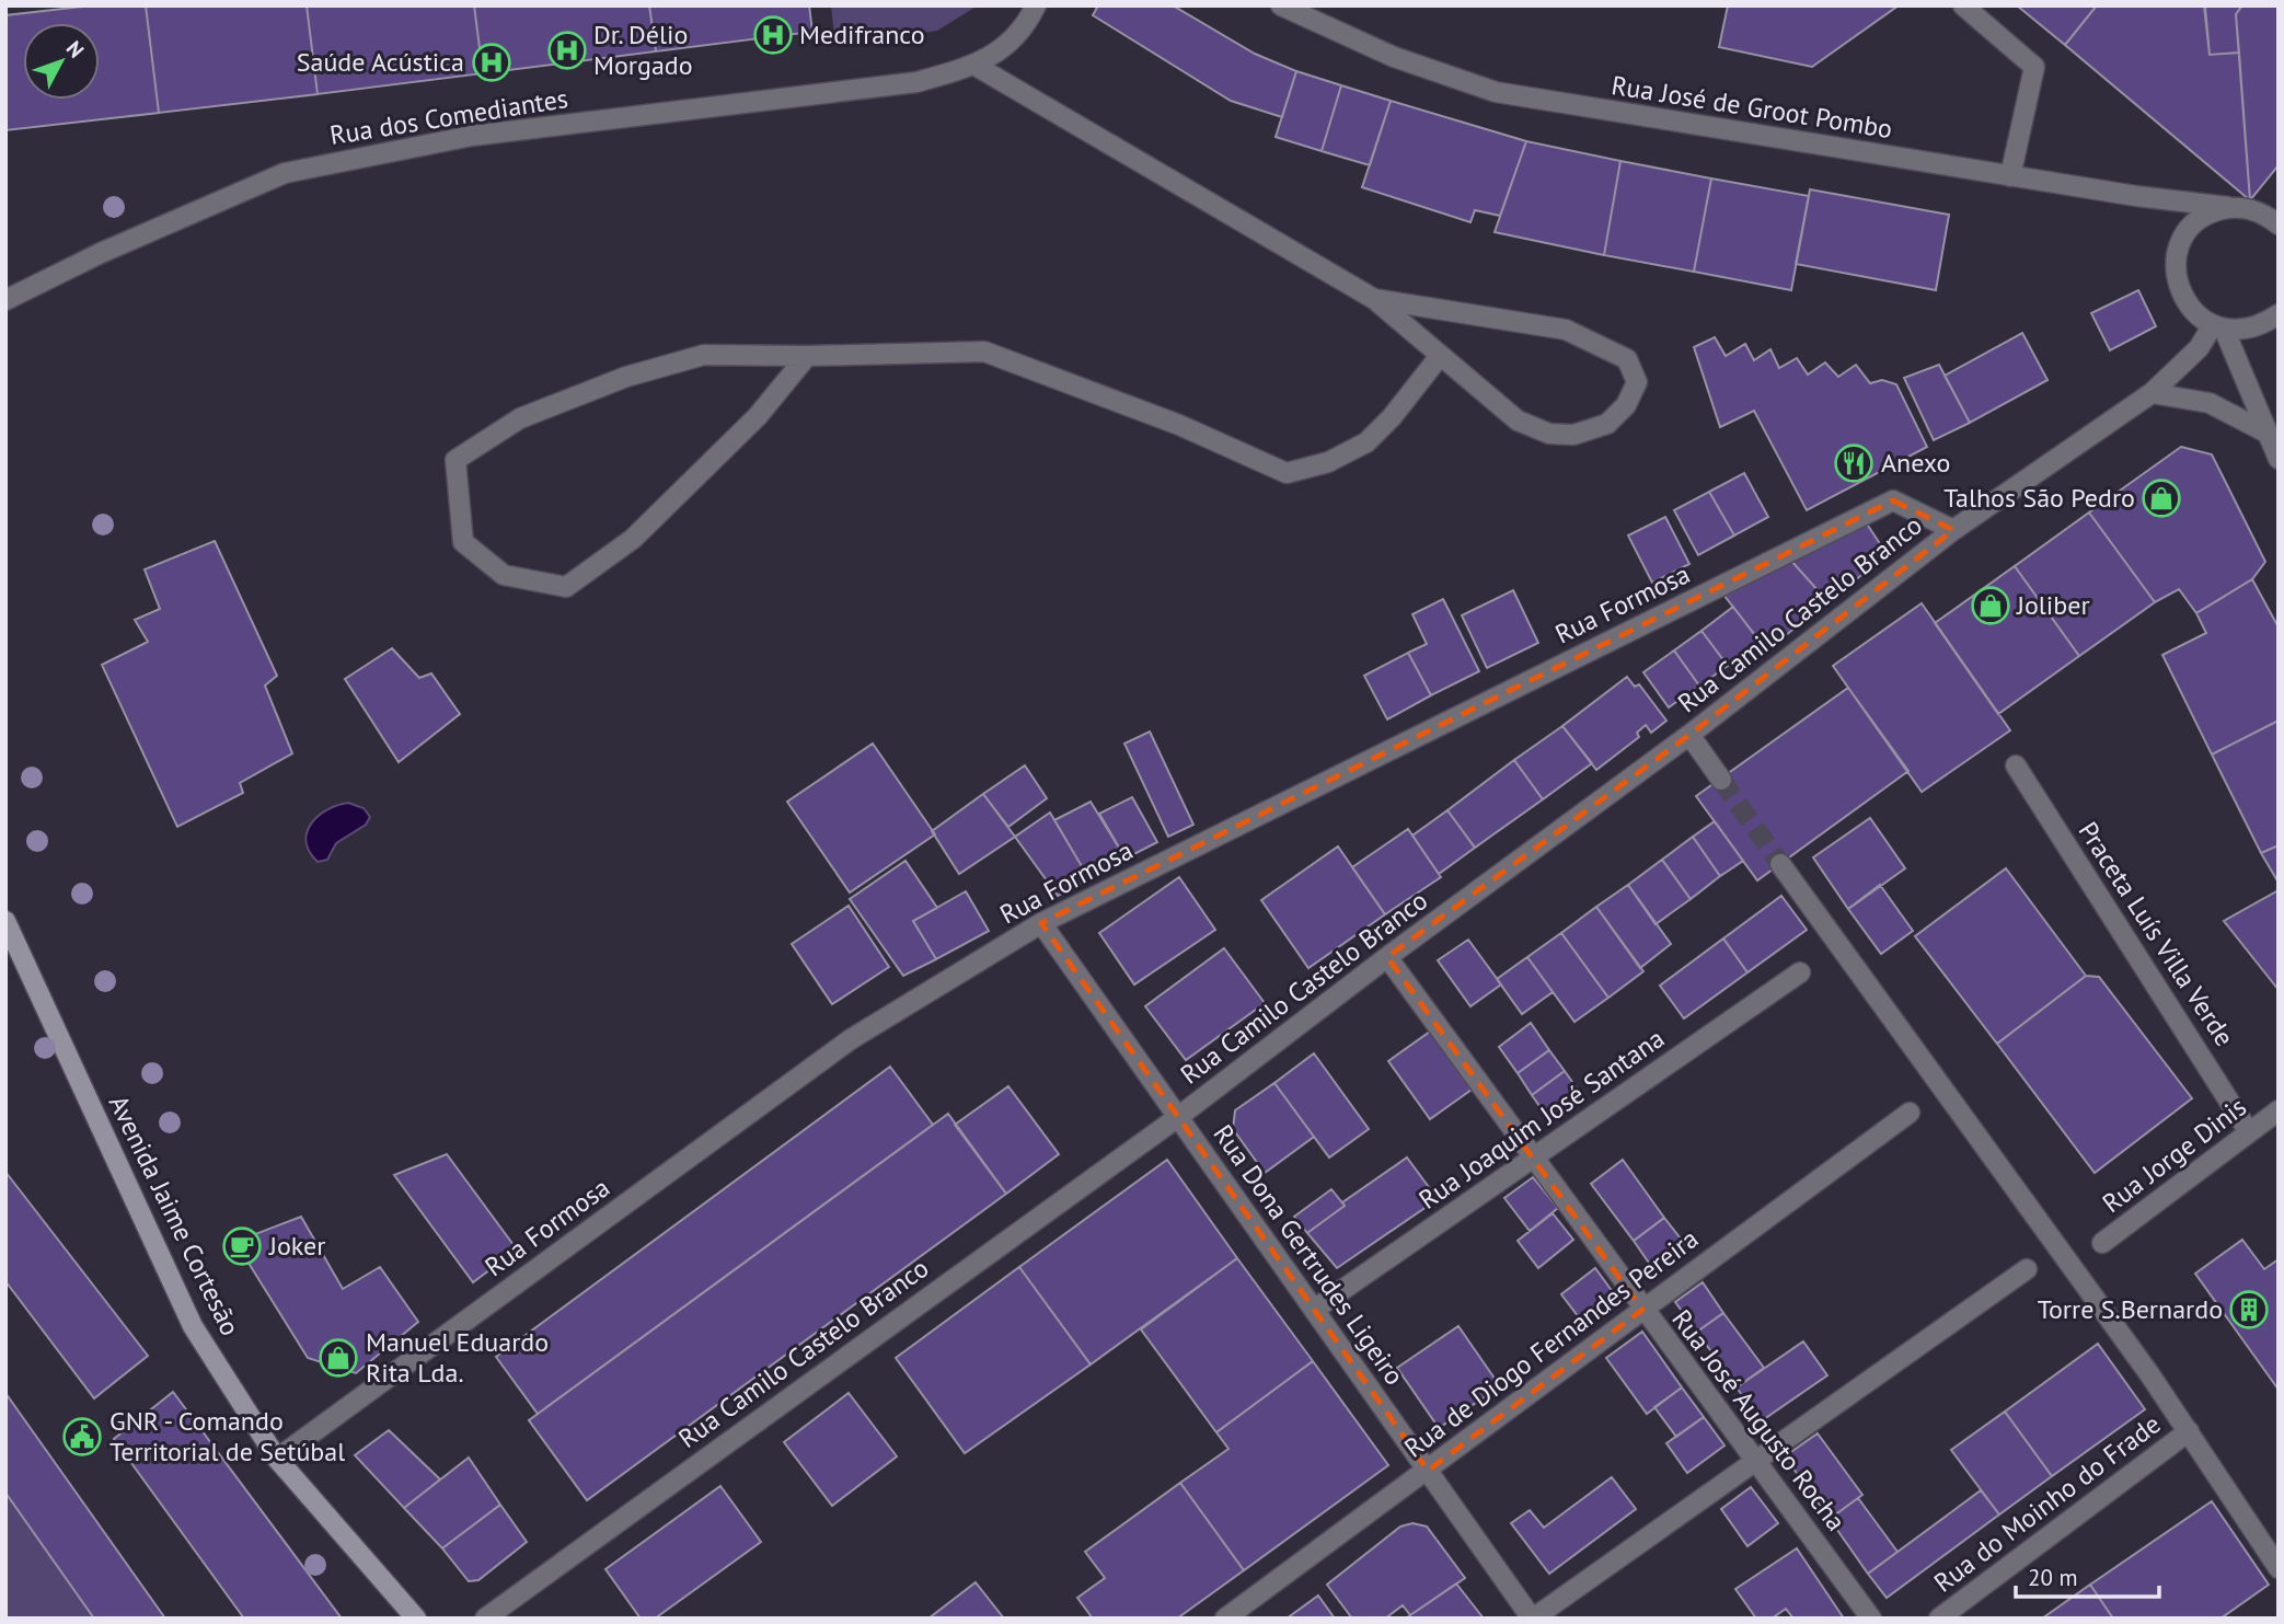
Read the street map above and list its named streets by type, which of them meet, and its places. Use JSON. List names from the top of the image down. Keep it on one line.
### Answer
{"streets":{"main road":["Avenida Jaime Cortesão"],"street":["Rua José de Groot Pombo","Rua dos Comediantes","Rua Formosa","Rua Camilo Castelo Branco","Praceta Luís Villa Verde","Rua Joaquim José Santana","Rua Jorge Dinis","Rua Dona Gertrudes Ligeiro","Rua de Diogo Fernandes Pereira","Rua José Augusto Rocha","Rua do Moinho do Frade"]},"crossings":[["Rua Formosa","Rua Camilo Castelo Branco"],["Rua Formosa","Avenida Jaime Cortesão"],["Rua Formosa","Rua Dona Gertrudes Ligeiro"],["Rua Camilo Castelo Branco","Rua Dona Gertrudes Ligeiro"],["Rua Camilo Castelo Branco","Rua José Augusto Rocha"],["Praceta Luís Villa Verde","Rua Jorge Dinis"],["Rua Joaquim José Santana","Rua Dona Gertrudes Ligeiro"],["Rua Joaquim José Santana","Rua José Augusto Rocha"],["Rua Dona Gertrudes Ligeiro","Rua de Diogo Fernandes Pereira"],["Rua de Diogo Fernandes Pereira","Rua José Augusto Rocha"]],"places":{"hospital":["Medifranco","Dr. Délio Morgado","Saúde Acústica"],"restaurant":["Anexo"],"shop":["Talhos São Pedro","Joliber","Manuel Eduardo Rita Lda."],"cafe":["Joker"],"building":["Torre S.Bernardo"],"public building":["GNR - Comando Territorial de Setúbal"]},"scale_bar":"20 m","north":"top right"}
